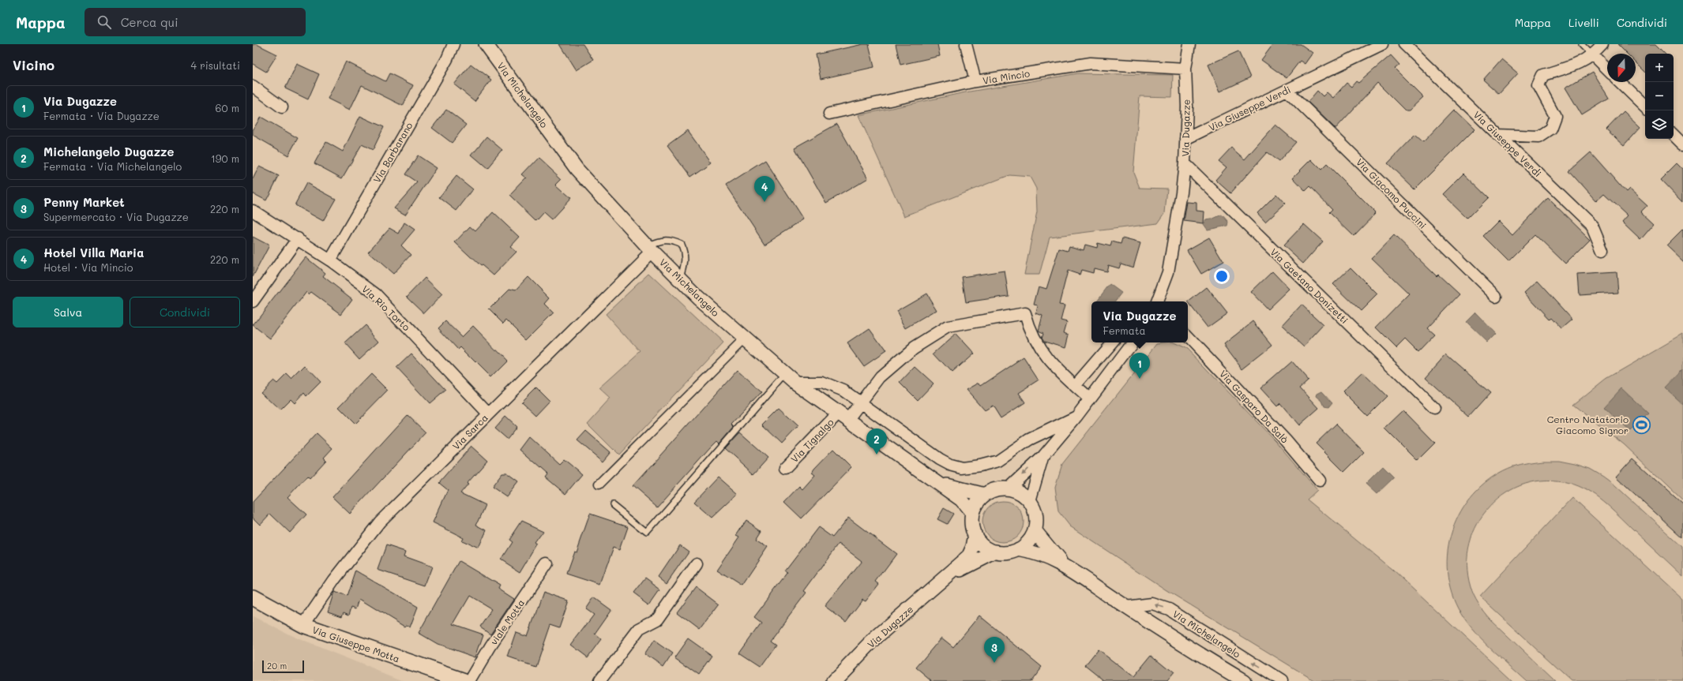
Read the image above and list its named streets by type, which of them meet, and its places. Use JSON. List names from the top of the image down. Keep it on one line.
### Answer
{"streets":{"main road":["Via Giuseppe Motta"],"street":["Via Mincio","Via Michelangelo","Via Giuseppe Verdi","Via Dugazze","Via Barbarano","Via Giacomo Puccini","Via Gaetano Donizetti","Via Rio Torto","Via Gasparo Da Salò","Via Sarca","Via Tignalgo","viale Motta"]},"crossings":[["Via Mincio","Via Dugazze"],["Via Michelangelo","Via Dugazze"],["Via Michelangelo","Via Sarca"],["Via Michelangelo","Via Tignalgo"],["Via Giuseppe Verdi","Via Dugazze"],["Via Giuseppe Verdi","Via Giacomo Puccini"],["Via Dugazze","Via Gaetano Donizetti"],["Via Barbarano","Via Rio Torto"],["Via Rio Torto","Via Sarca"],["Via Sarca","Via Giuseppe Motta"]],"places":{"sports":["Centro Natatorio Giacomo Signor"]},"scale_bar":"20 m","north":"bottom","page":{"header":"Mappa","search":"Cerca qui","nav":["Mappa","Livelli","Condividi"],"heading":["Vicino","4 risultati"],"map_buttons":["+","−"],"list":[{"mark":"1","name":"Via Dugazze","note":"Fermata · Via Dugazze","value":"60 m"},{"mark":"2","name":"Michelangelo Dugazze","note":"Fermata · Via Michelangelo","value":"190 m"},{"mark":"3","name":"Penny Market","note":"Supermercato · Via Dugazze","value":"220 m"},{"mark":"4","name":"Hotel Villa Maria","note":"Hotel · Via Mincio","value":"220 m"}],"pins":["4","1","2","3"],"buttons":["Salva","Condividi"],"popup":["Via Dugazze","Fermata"],"scale":"20 m"}}
